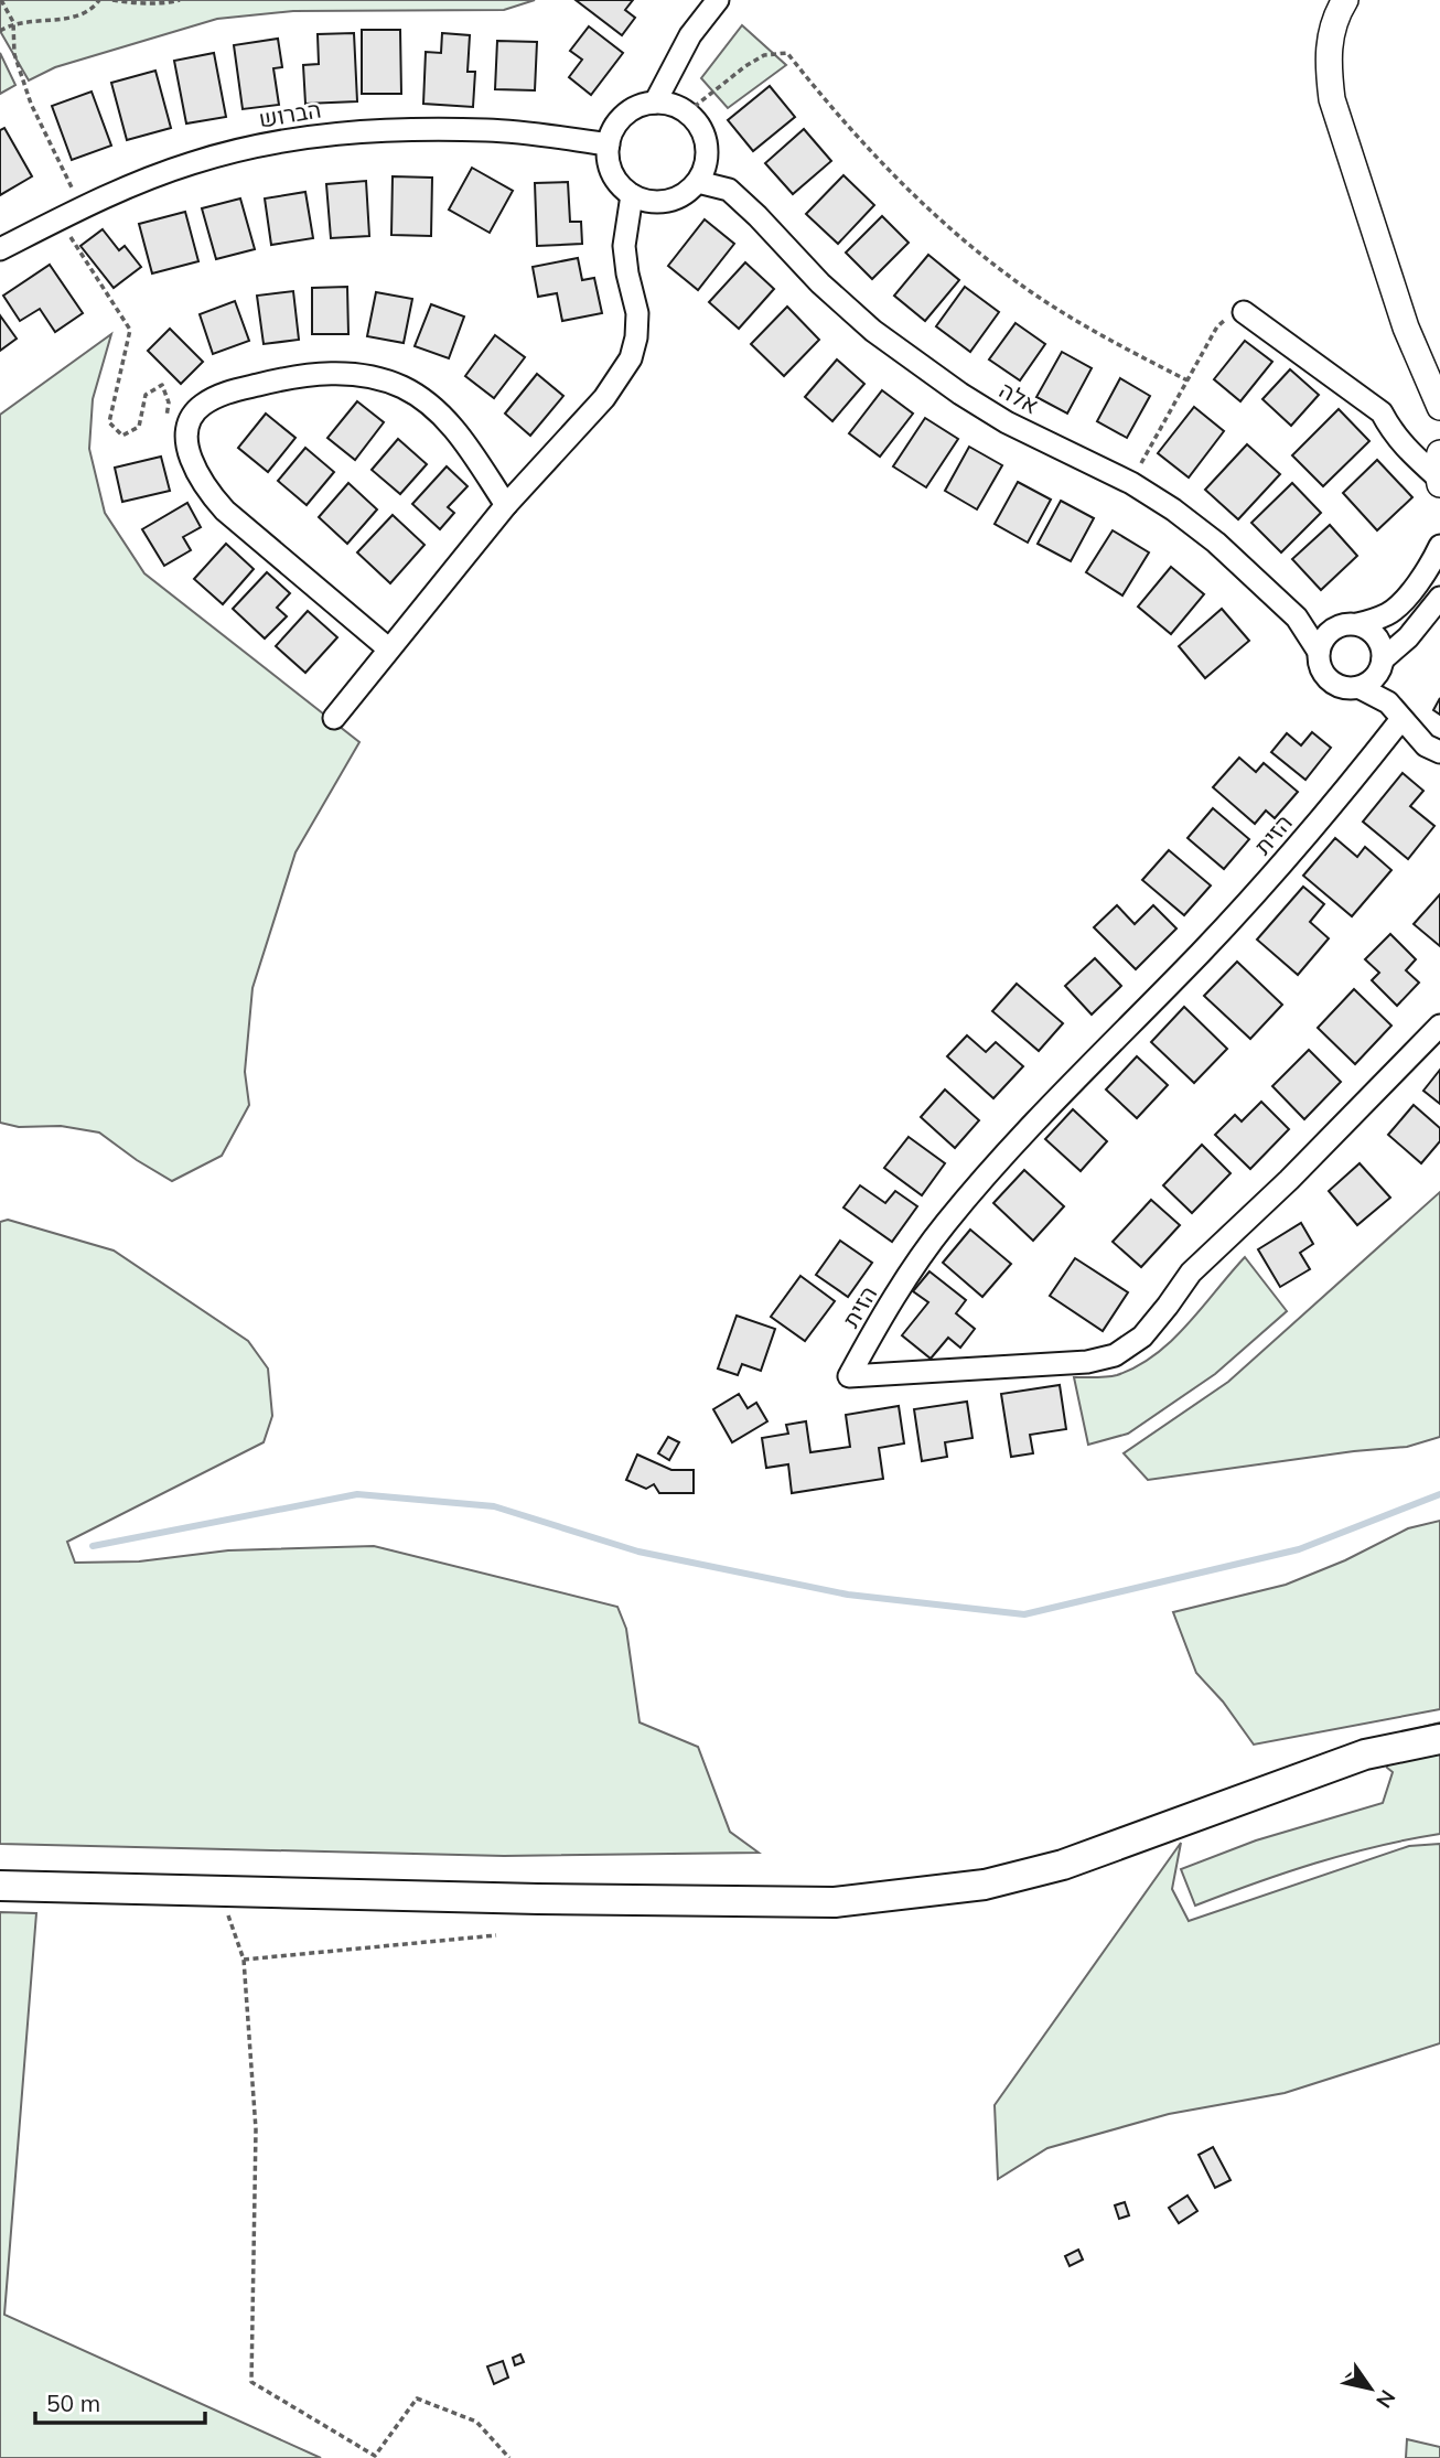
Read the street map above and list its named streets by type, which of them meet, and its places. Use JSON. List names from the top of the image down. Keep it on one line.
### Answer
{"streets":{"street":["הברוש","אלה","הזית"]},"crossings":[["הברוש","אלה"]],"scale_bar":"50 m","north":"bottom right"}
